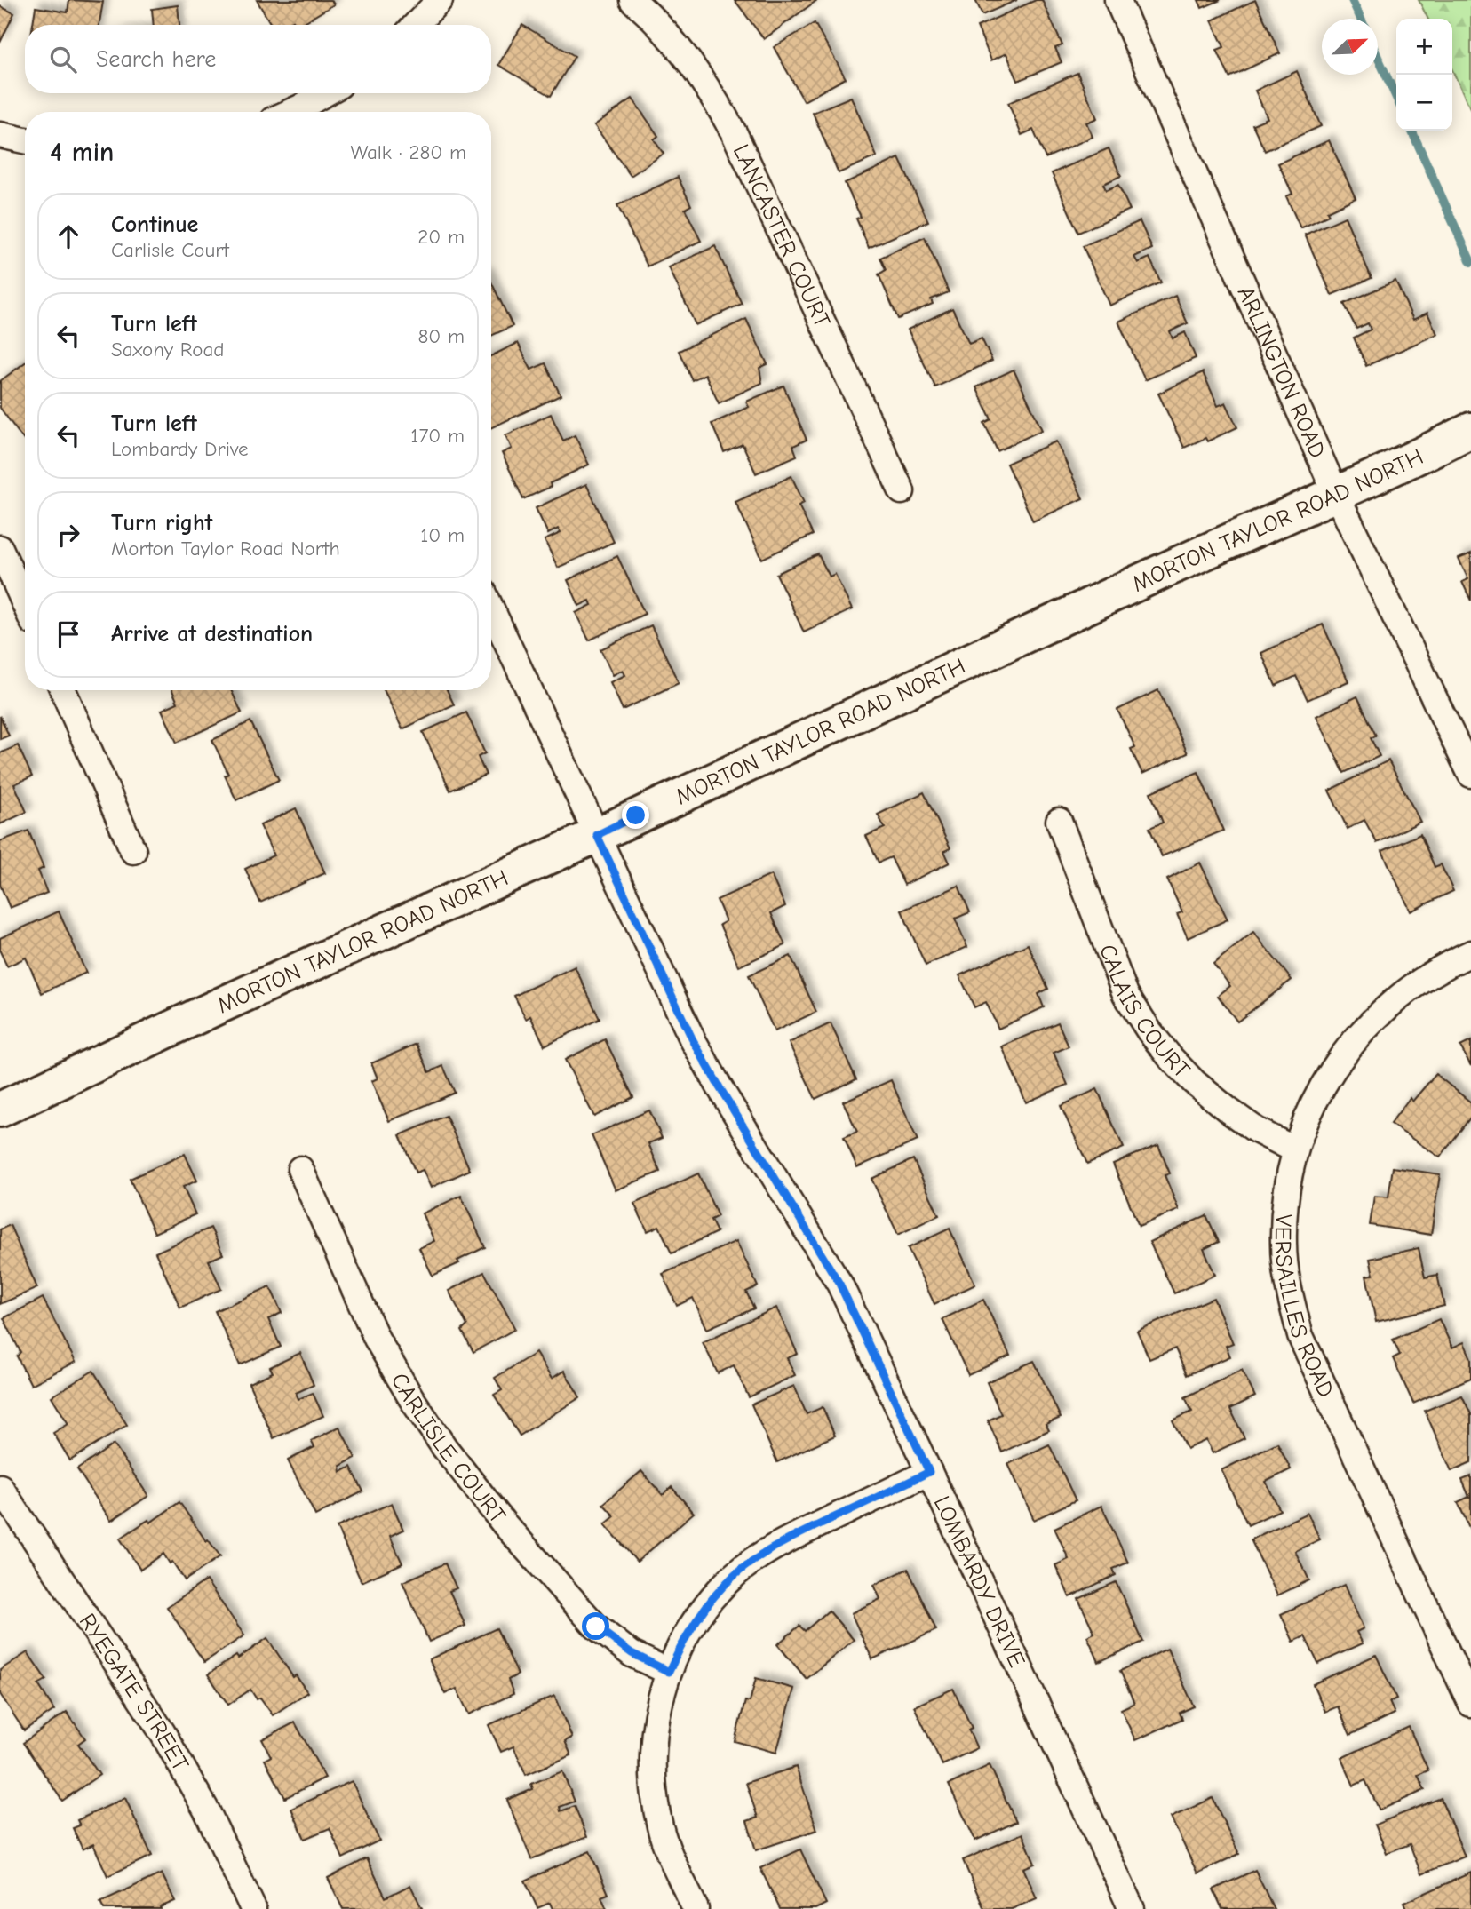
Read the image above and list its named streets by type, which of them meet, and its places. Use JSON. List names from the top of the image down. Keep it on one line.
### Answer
{"streets":{"street":["LANCASTER COURT","ARLINGTON ROAD","MORTON TAYLOR ROAD NORTH","CALAIS COURT","VERSAILLES ROAD","CARLISLE COURT","LOMBARDY DRIVE","RYEGATE STREET"]},"crossings":[["ARLINGTON ROAD","MORTON TAYLOR ROAD NORTH"],["MORTON TAYLOR ROAD NORTH","LOMBARDY DRIVE"],["CALAIS COURT","VERSAILLES ROAD"]],"north":"top right","page":{"map_buttons":["+","−"],"search":"Search here","heading":["4 min","Walk · 280 m"],"list":[["Continue","Carlisle Court","20 m"],["Turn left","Saxony Road","80 m"],["Turn left","Lombardy Drive","170 m"],["Turn right","Morton Taylor Road North","10 m"],"Arrive at destination"]}}
